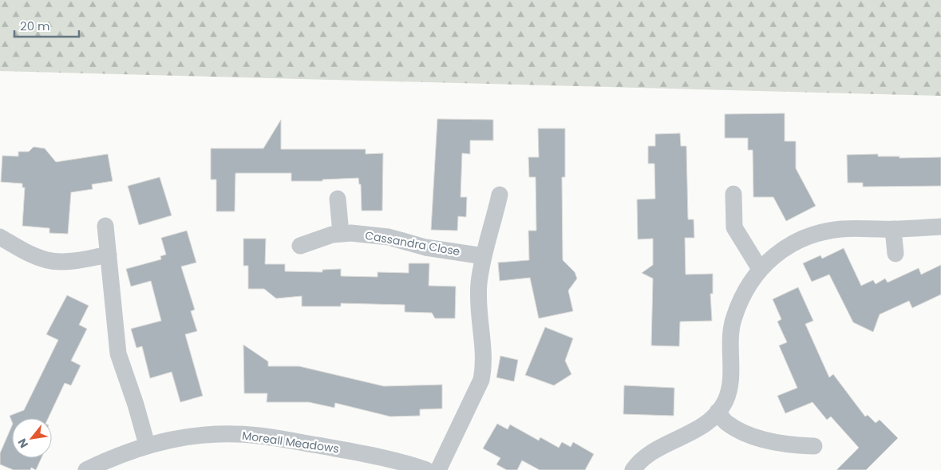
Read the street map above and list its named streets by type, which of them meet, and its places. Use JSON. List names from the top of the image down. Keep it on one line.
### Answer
{"streets":{"street":["Cassandra Close","Moreall Meadows"]},"scale_bar":"20 m","north":"bottom left"}
